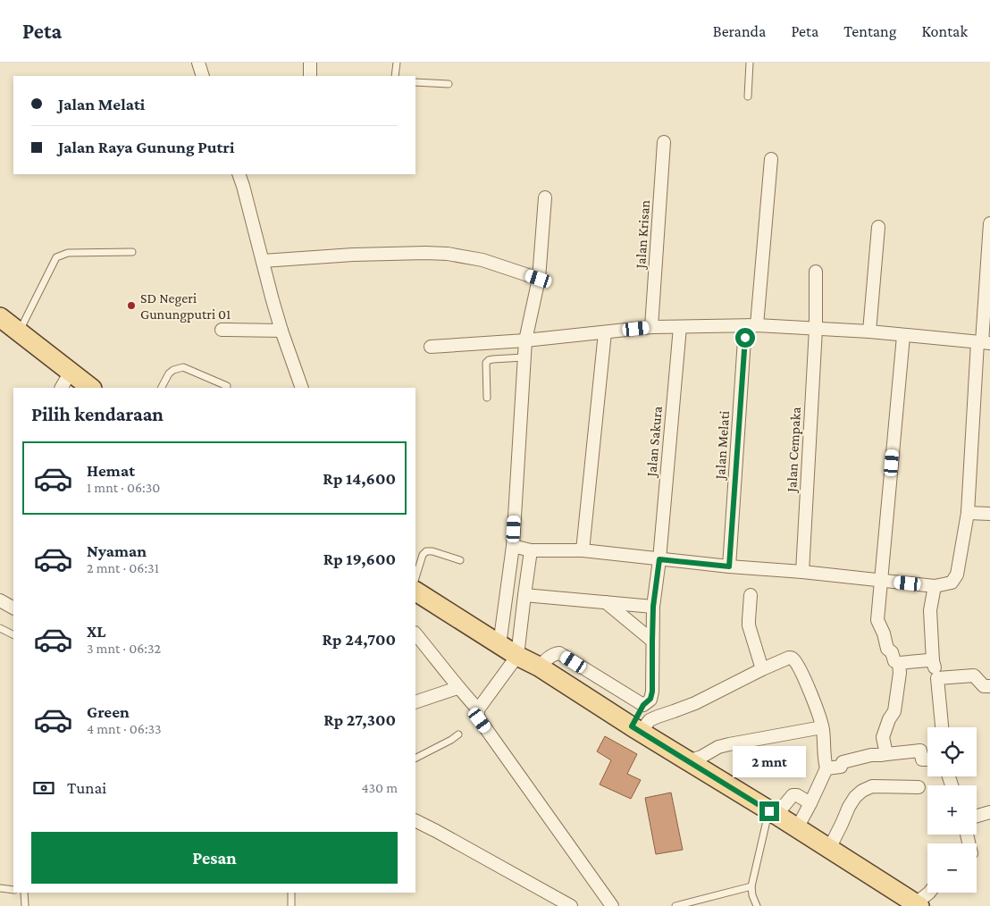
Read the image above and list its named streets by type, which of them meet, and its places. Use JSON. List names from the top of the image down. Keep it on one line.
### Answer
{"streets":{"street":["Jalan Krisan","Jalan Sakura","Jalan Melati","Jalan Cempaka"]},"places":["SD Negeri Gunungputri 01"],"page":{"header":"Peta","nav":["Beranda","Peta","Tentang","Kontak"],"banner":["Jalan Melati","Jalan Raya Gunung Putri"],"heading":"Pilih kendaraan","list":[{"name":"Hemat","note":"1 mnt · 06:30","value":"Rp 14,600"},{"name":"Nyaman","note":"2 mnt · 06:31","value":"Rp 19,600"},{"name":"XL","note":"3 mnt · 06:32","value":"Rp 24,700"},{"name":"Green","note":"4 mnt · 06:33","value":"Rp 27,300"}],"map_buttons":["+","−"],"bubble":"2 mnt","pay":["Tunai","430 m"],"buttons":"Pesan"}}
